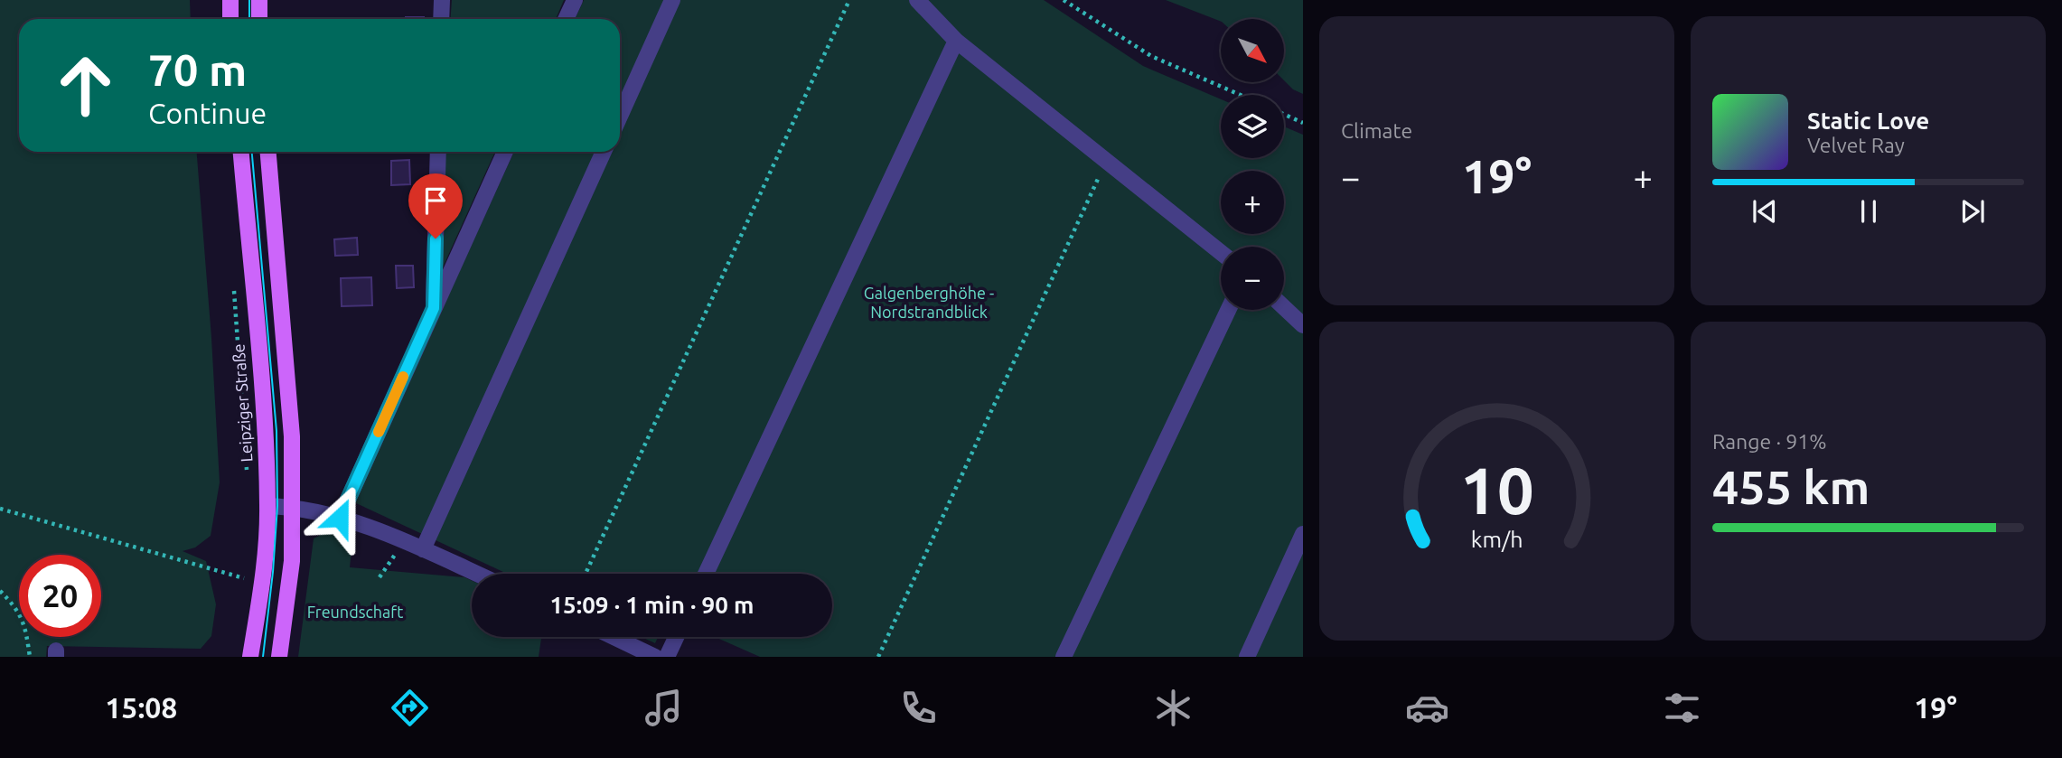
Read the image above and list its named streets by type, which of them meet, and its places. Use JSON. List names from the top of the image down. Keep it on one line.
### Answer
{"streets":{"main road":["Leipziger Straße"]},"parks":["Galgenberghöhe - Nordstrandblick","Freundschaft"],"north":"bottom right","page":{"tile":["Climate",["Range · 91%","455 km"]],"map_buttons":["+","−"],"turn":["70 m","Continue"],"song":["Static Love","Velvet Ray"],"heat":["−","19°","+"],"limit":"20","trip":"15:09 · 1 min · 90 m","tabs":["15:08","19°"],"gauge":["10","km/h"]}}
